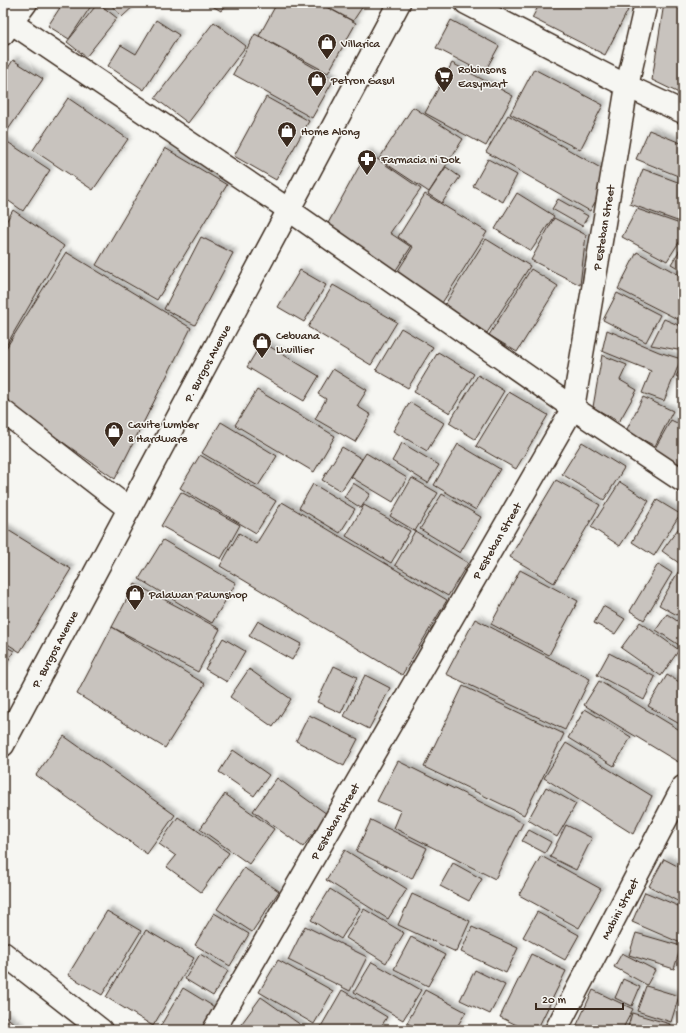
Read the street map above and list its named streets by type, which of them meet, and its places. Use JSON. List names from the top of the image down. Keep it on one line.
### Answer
{"streets":{"street":["P Esteban Street","P. Burgos Avenue","Mabini Street"]},"places":{"shop":["Villarica","Petron Gasul","Home Along","Cebuana Lhuillier","Cavite Lumber & Hardware","Palawan Pawnshop"],"supermarket":["Robinsons Easymart"],"pharmacy":["Farmacia ni Dok"]},"scale_bar":"20 m"}
